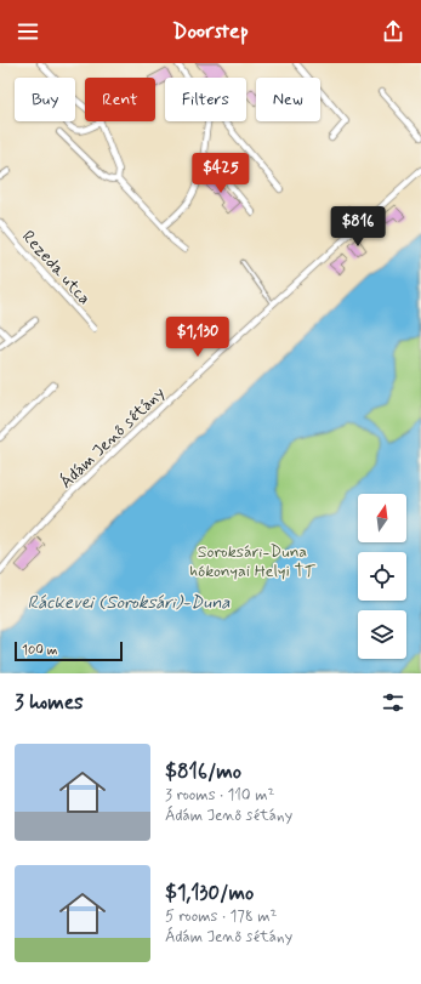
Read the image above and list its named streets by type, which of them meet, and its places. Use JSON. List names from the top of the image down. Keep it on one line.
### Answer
{"streets":{"street":["Rezeda utca","Ádám Jenő sétány"]},"water":["Ráckevei (Soroksári)-Duna"],"parks":["Soroksári-Duna hókonyai Helyi TT"],"scale_bar":"100 m","north":"top","page":{"header":"Doorstep","chip":["Buy","Rent","Filters","New"],"price":["$425","$816","$1,130"],"scale":"100 m","heading":"3 homes","list":[{"name":"$816/mo","note":"3 rooms · 110 m² · Ádám Jenő sétány"},{"name":"$1,130/mo","note":"5 rooms · 178 m² · Ádám Jenő sétány"}]}}
